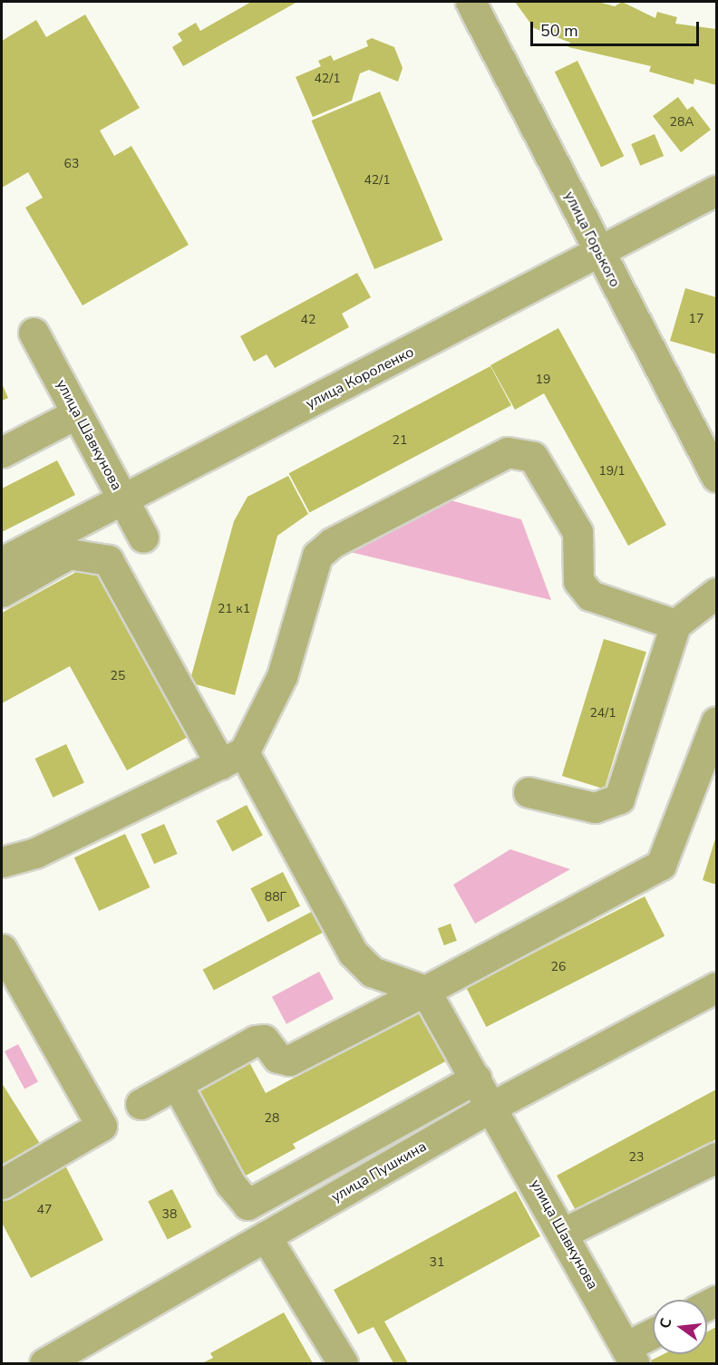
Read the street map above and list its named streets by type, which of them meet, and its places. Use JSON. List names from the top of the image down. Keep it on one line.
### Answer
{"streets":{"street":["улица Горького","улица Короленко","улица Шавкунова","улица Пушкина"]},"crossings":[["улица Горького","улица Короленко"],["улица Короленко","улица Шавкунова"],["улица Шавкунова","улица Пушкина"]],"house_numbers":["42/1","28А","63","42/1","17","42","19","21","19/1","21 к1","25","24/1","88Г","26","28","23","47","38","31"],"scale_bar":"50 m","north":"left"}
